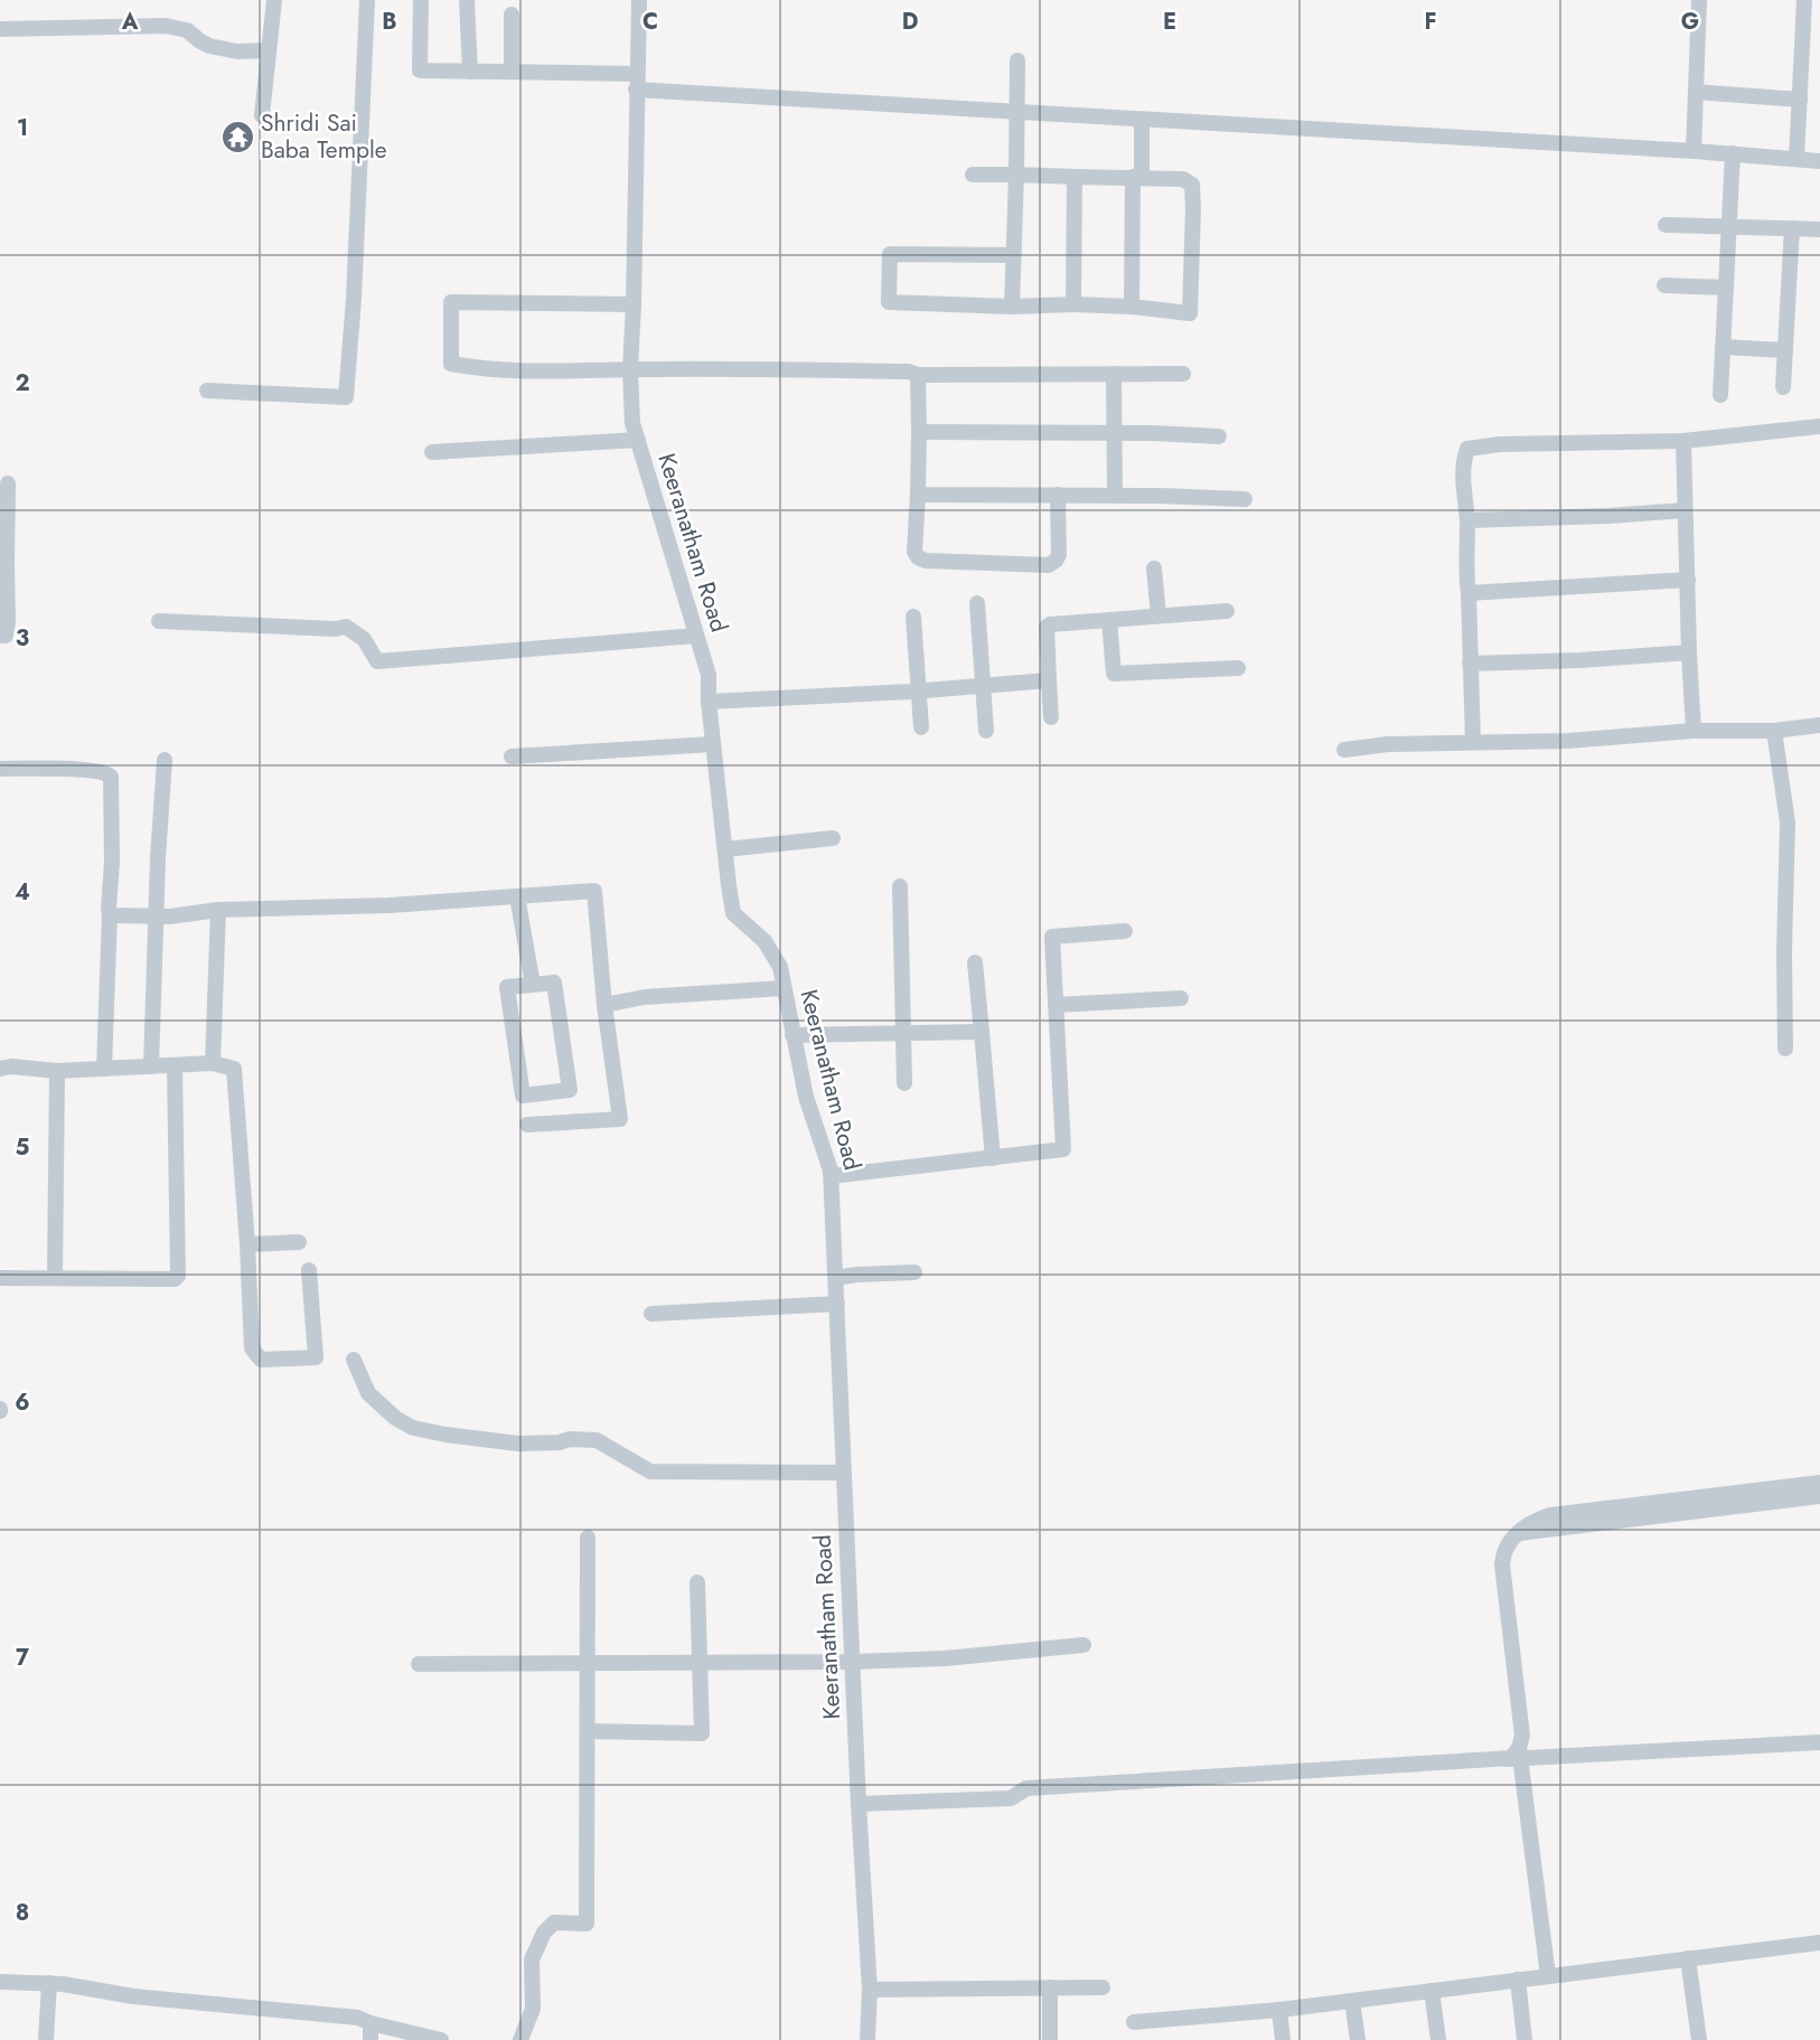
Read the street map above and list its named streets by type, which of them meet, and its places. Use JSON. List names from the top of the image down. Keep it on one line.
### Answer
{"streets":{"street":["Keeranatham Road"]},"places":{"temple":["Shridi Sai Baba Temple"]},"grid":{"columns":["A","B","C","D","E","F","G"],"rows":["1","2","3","4","5","6","7","8"]}}
